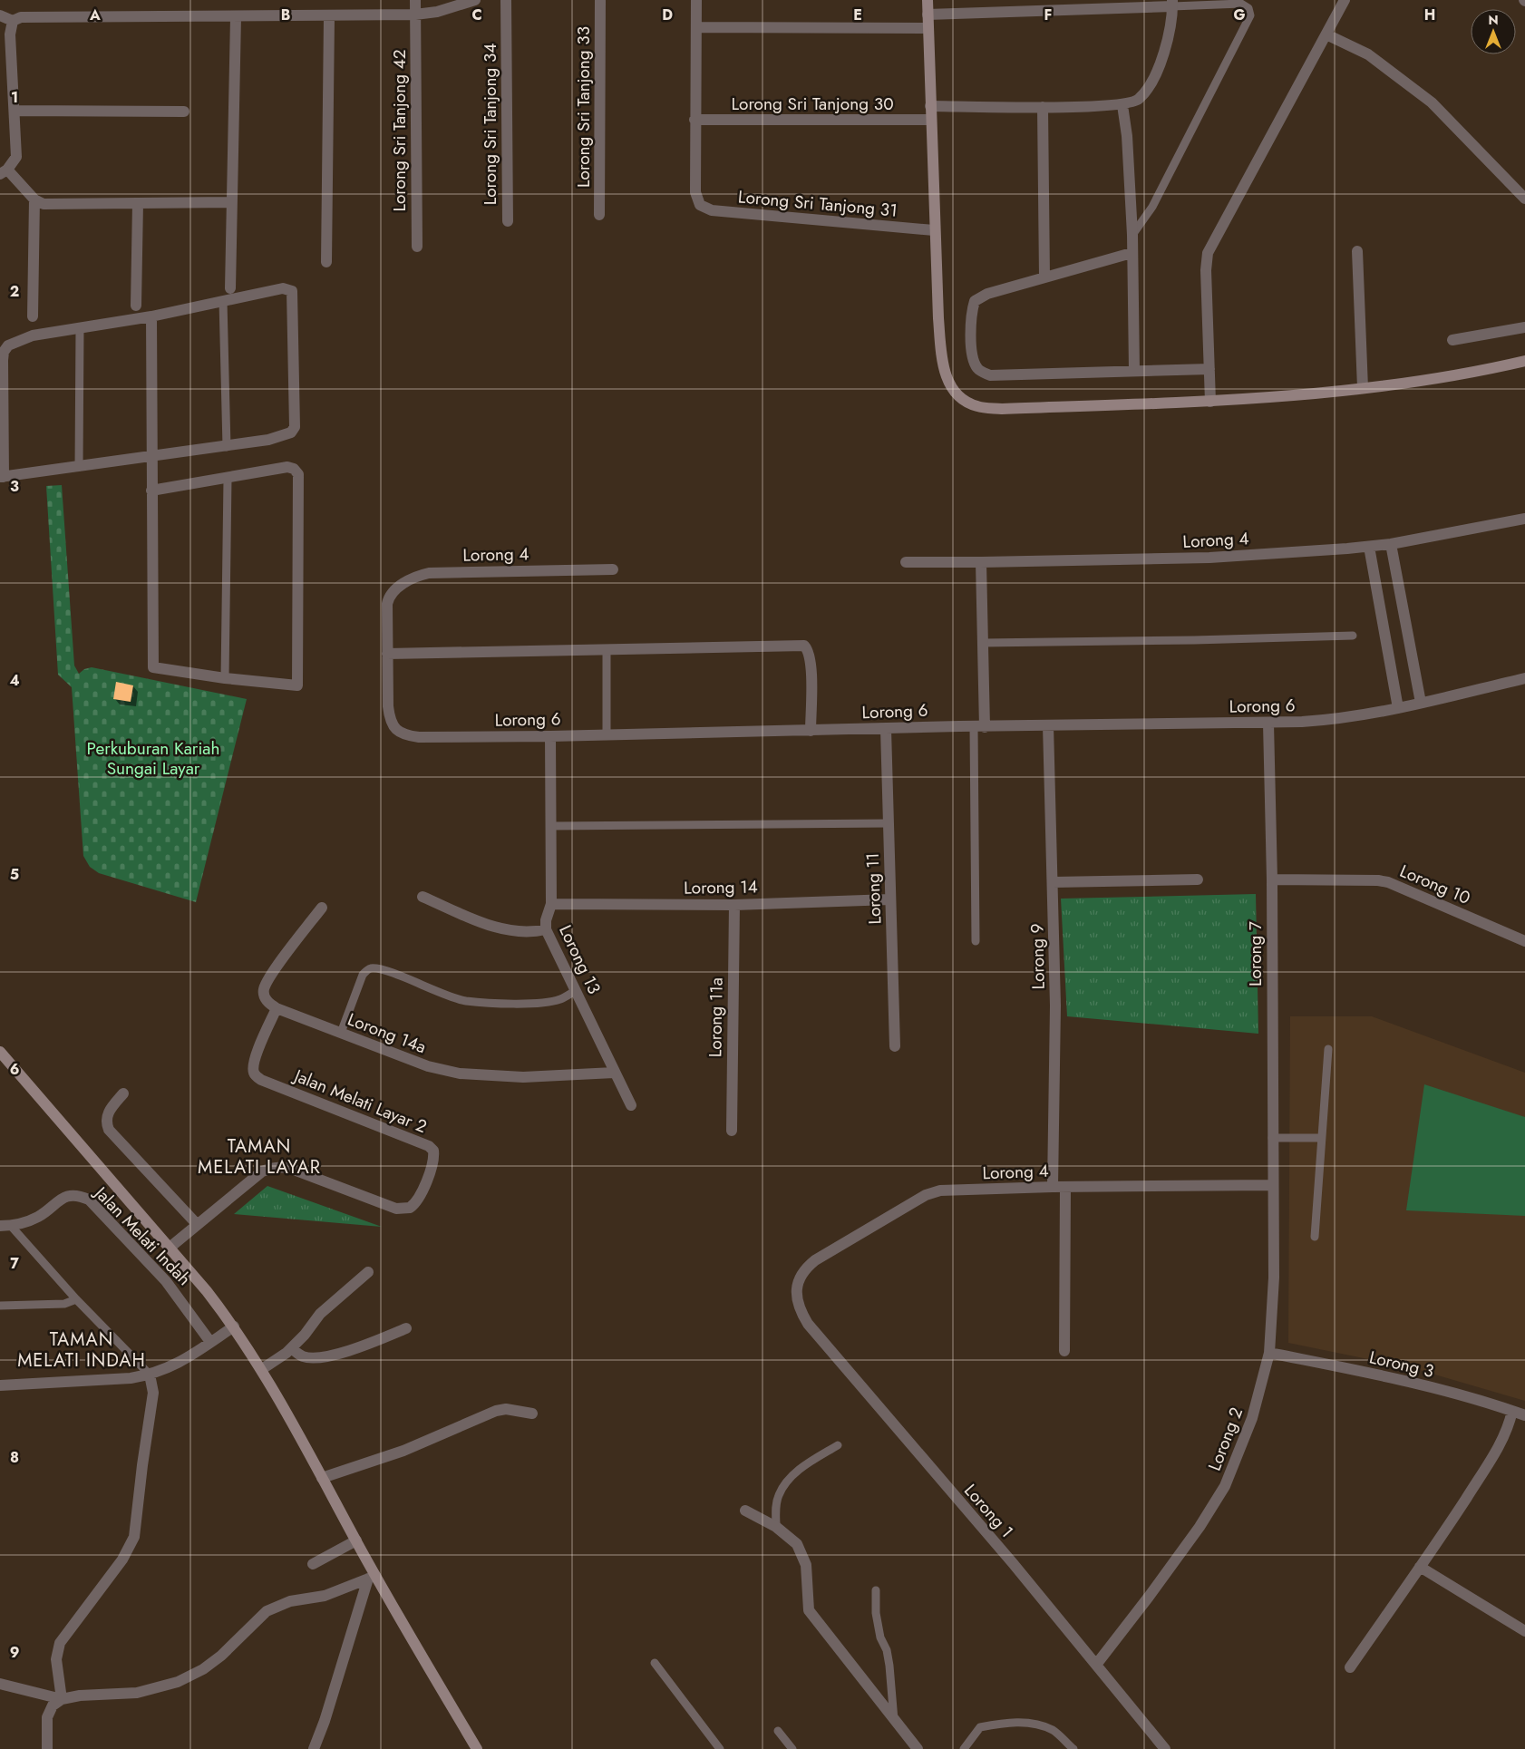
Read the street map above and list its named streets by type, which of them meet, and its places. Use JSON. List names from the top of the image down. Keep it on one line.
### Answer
{"streets":{"street":["Lorong Sri Tanjong 30","Lorong Sri Tanjong 33","Lorong Sri Tanjong 34","Lorong Sri Tanjong 42","Lorong Sri Tanjong 31","Lorong 4","Lorong 6","Lorong 10","Lorong 14","Lorong 11","Lorong 7","Lorong 9","Lorong 13","Lorong 11a","Lorong 14a","Jalan Melati Layar 2","Jalan Melati Indah","Lorong 3","Lorong 2","Lorong 1"]},"crossings":[["Lorong Sri Tanjong 30","Lorong Sri Tanjong 31"],["Lorong 4","Lorong 6"],["Lorong 4","Lorong 7"],["Lorong 4","Lorong 9"],["Lorong 4","Lorong 2"],["Lorong 4","Lorong 1"],["Lorong 6","Lorong 11"],["Lorong 6","Lorong 7"],["Lorong 6","Lorong 9"],["Lorong 6","Lorong 13"],["Lorong 10","Lorong 7"],["Lorong 14","Lorong 11"],["Lorong 14","Lorong 13"],["Lorong 14","Lorong 11a"],["Lorong 7","Lorong 2"],["Lorong 13","Lorong 14a"],["Lorong 14a","Jalan Melati Layar 2"],["Lorong 3","Lorong 2"],["Lorong 2","Lorong 1"]],"districts":["TAMAN MELATI LAYAR","TAMAN MELATI INDAH"],"parks":["Perkuburan Kariah Sungai Layar"],"north":"top","grid":{"columns":["A","B","C","D","E","F","G","H"],"rows":["1","2","3","4","5","6","7","8","9"]}}
